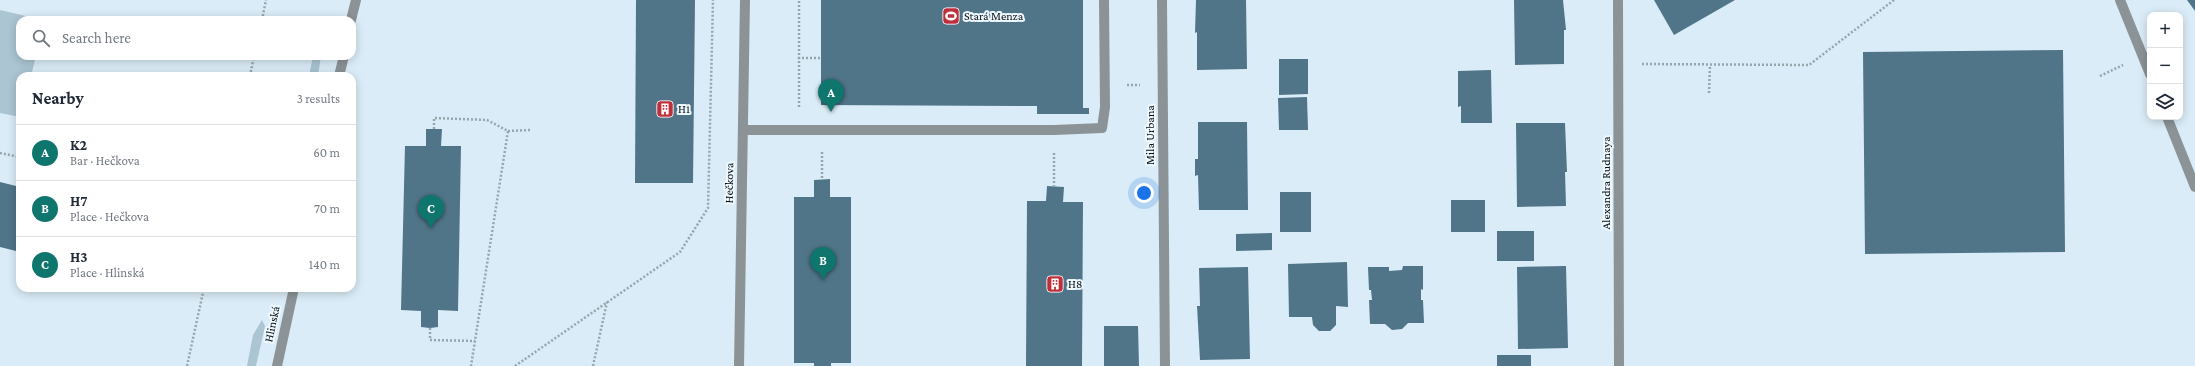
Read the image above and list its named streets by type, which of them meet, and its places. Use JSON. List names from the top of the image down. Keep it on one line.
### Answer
{"streets":{"street":["Mila Urbana","Hečkova","Alexandra Rudnaya","Hlinská"]},"places":{"sports":["Stará Menza"],"building":["H1","H8"]},"page":{"map_buttons":["+","−"],"search":"Search here","heading":["Nearby","3 results"],"pins":["A","C","B"],"list":[{"mark":"A","name":"K2","note":"Bar · Hečkova","value":"60 m"},{"mark":"B","name":"H7","note":"Place · Hečkova","value":"70 m"},{"mark":"C","name":"H3","note":"Place · Hlinská","value":"140 m"}]}}
